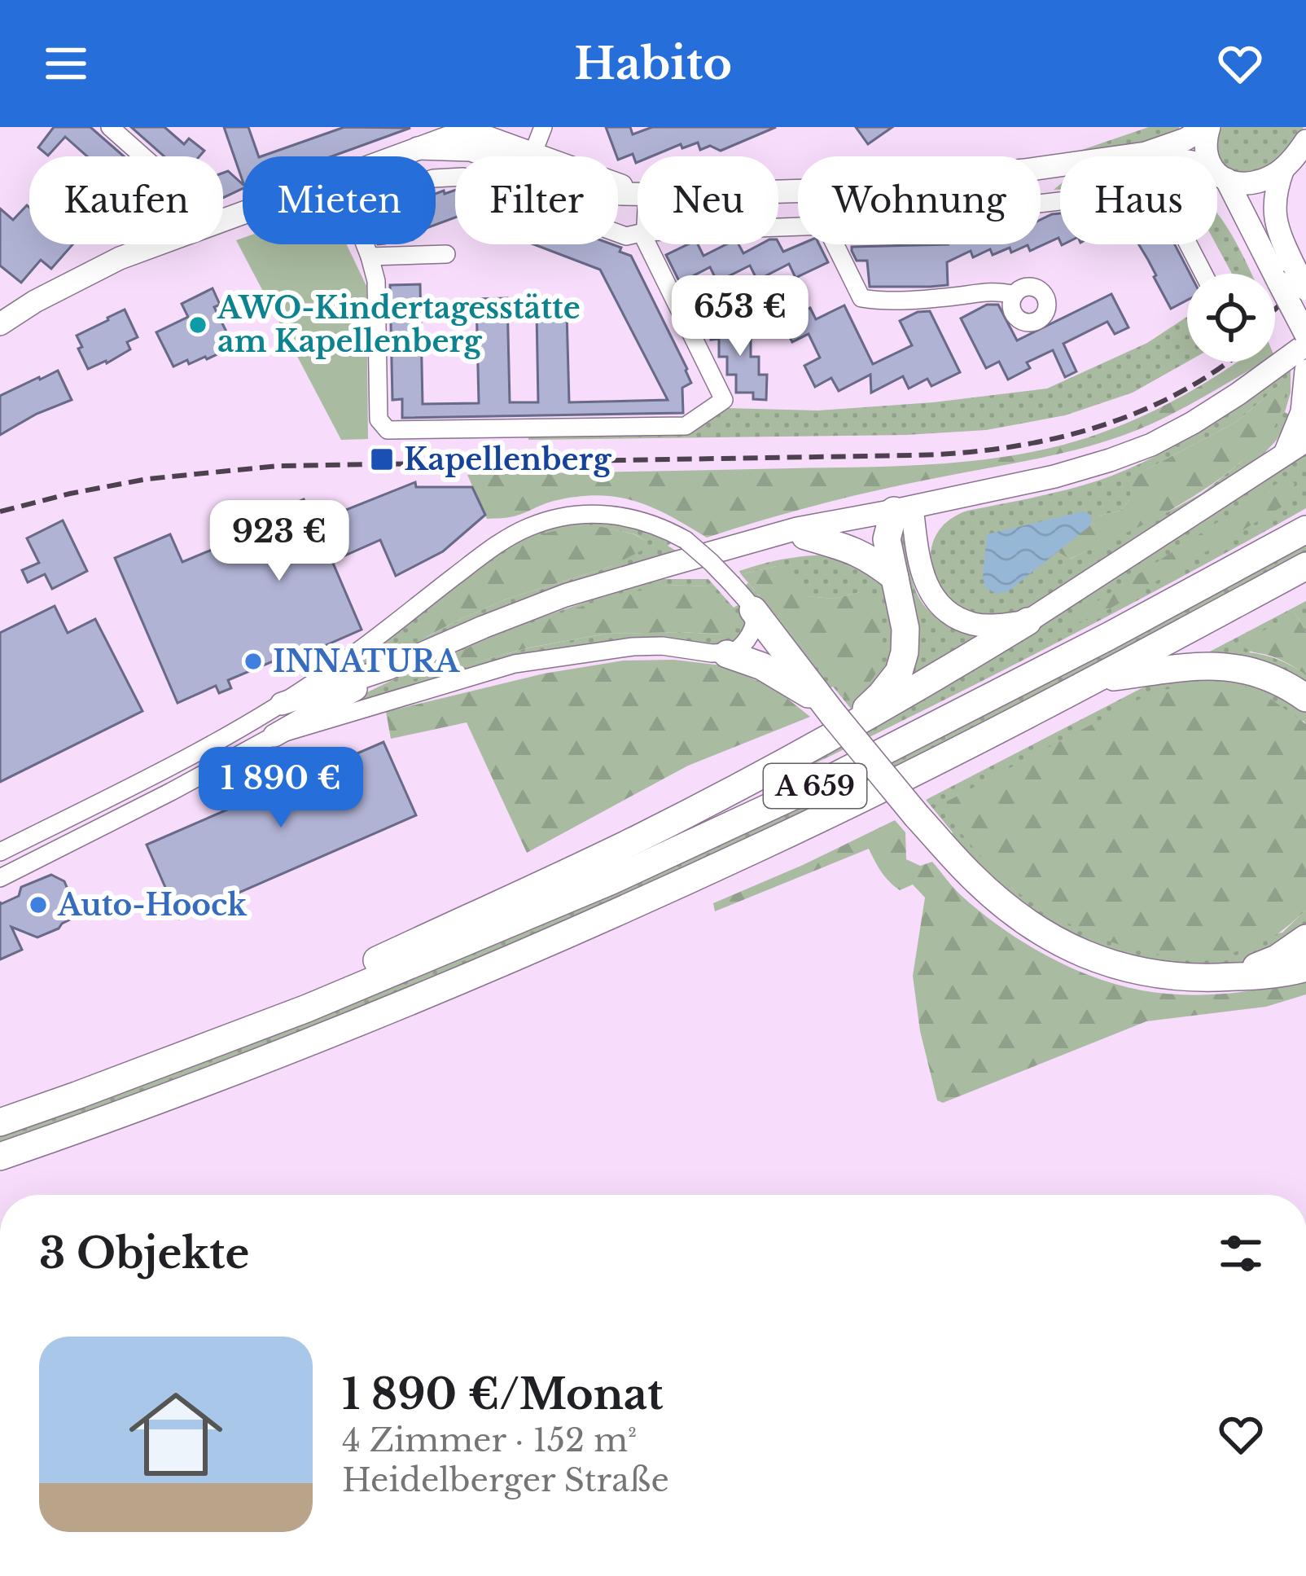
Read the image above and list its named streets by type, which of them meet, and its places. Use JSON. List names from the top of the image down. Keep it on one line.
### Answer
{"streets":{"highway":["A 659"]},"places":{"other":["AWO-Kindertagesstätte am Kapellenberg","INNATURA","Auto-Hoock"],"transit":["Kapellenberg"]},"page":{"header":"Habito","chip":["Kaufen","Mieten","Filter","Neu","Wohnung","Haus"],"price":["653 €","923 €","1 890 €"],"heading":"3 Objekte","list":[{"name":"1 890 €/Monat","note":"4 Zimmer · 152 m² · Heidelberger Straße"}]}}
